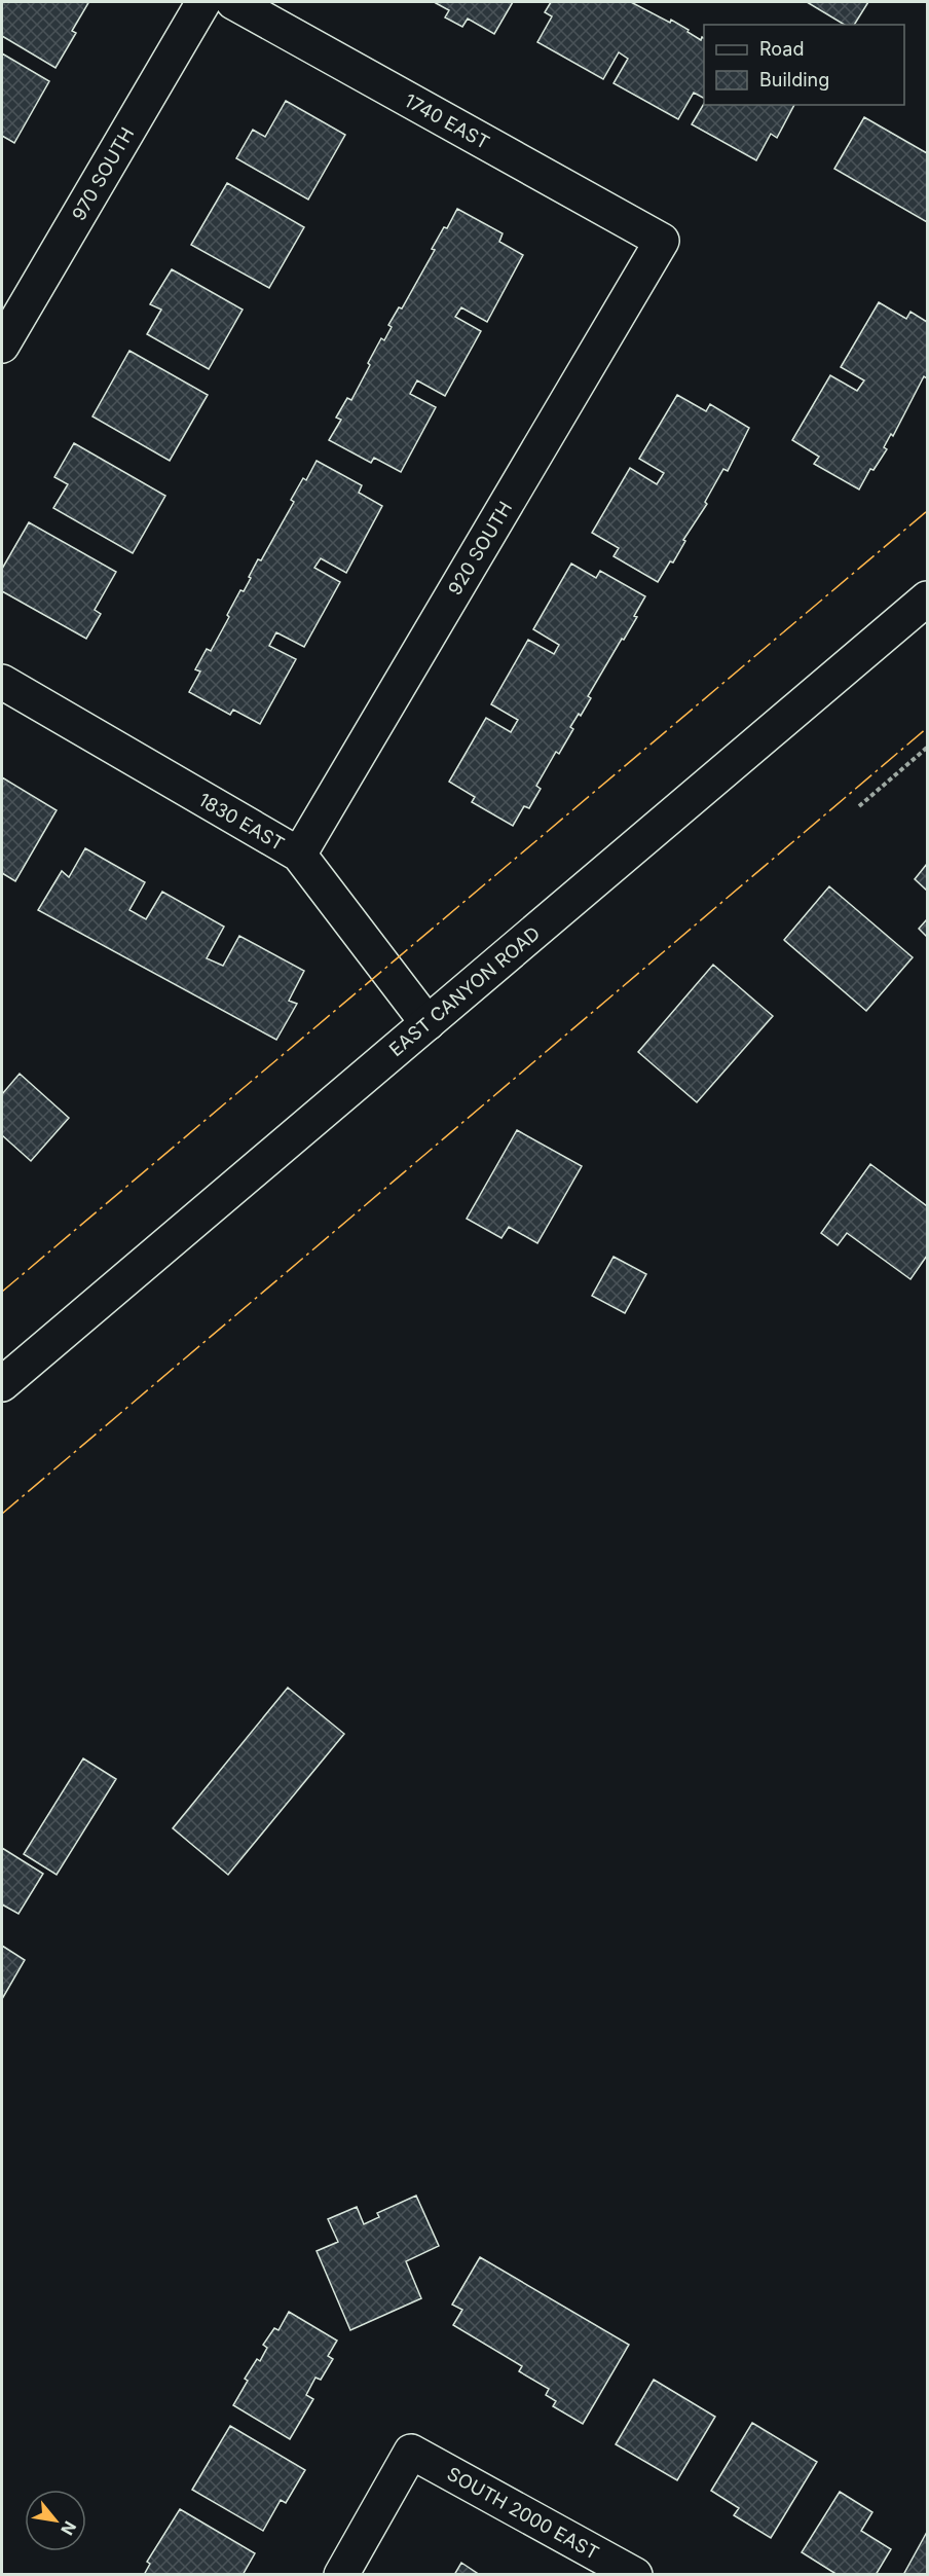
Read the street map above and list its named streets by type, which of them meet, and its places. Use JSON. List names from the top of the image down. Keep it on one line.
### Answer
{"streets":{"street":["1740 EAST","970 SOUTH","920 SOUTH","1830 EAST","EAST CANYON ROAD","SOUTH 2000 EAST"]},"crossings":[["1740 EAST","920 SOUTH"],["920 SOUTH","1830 EAST"],["1830 EAST","EAST CANYON ROAD"]],"legend":["Road","Building"],"north":"bottom right"}
